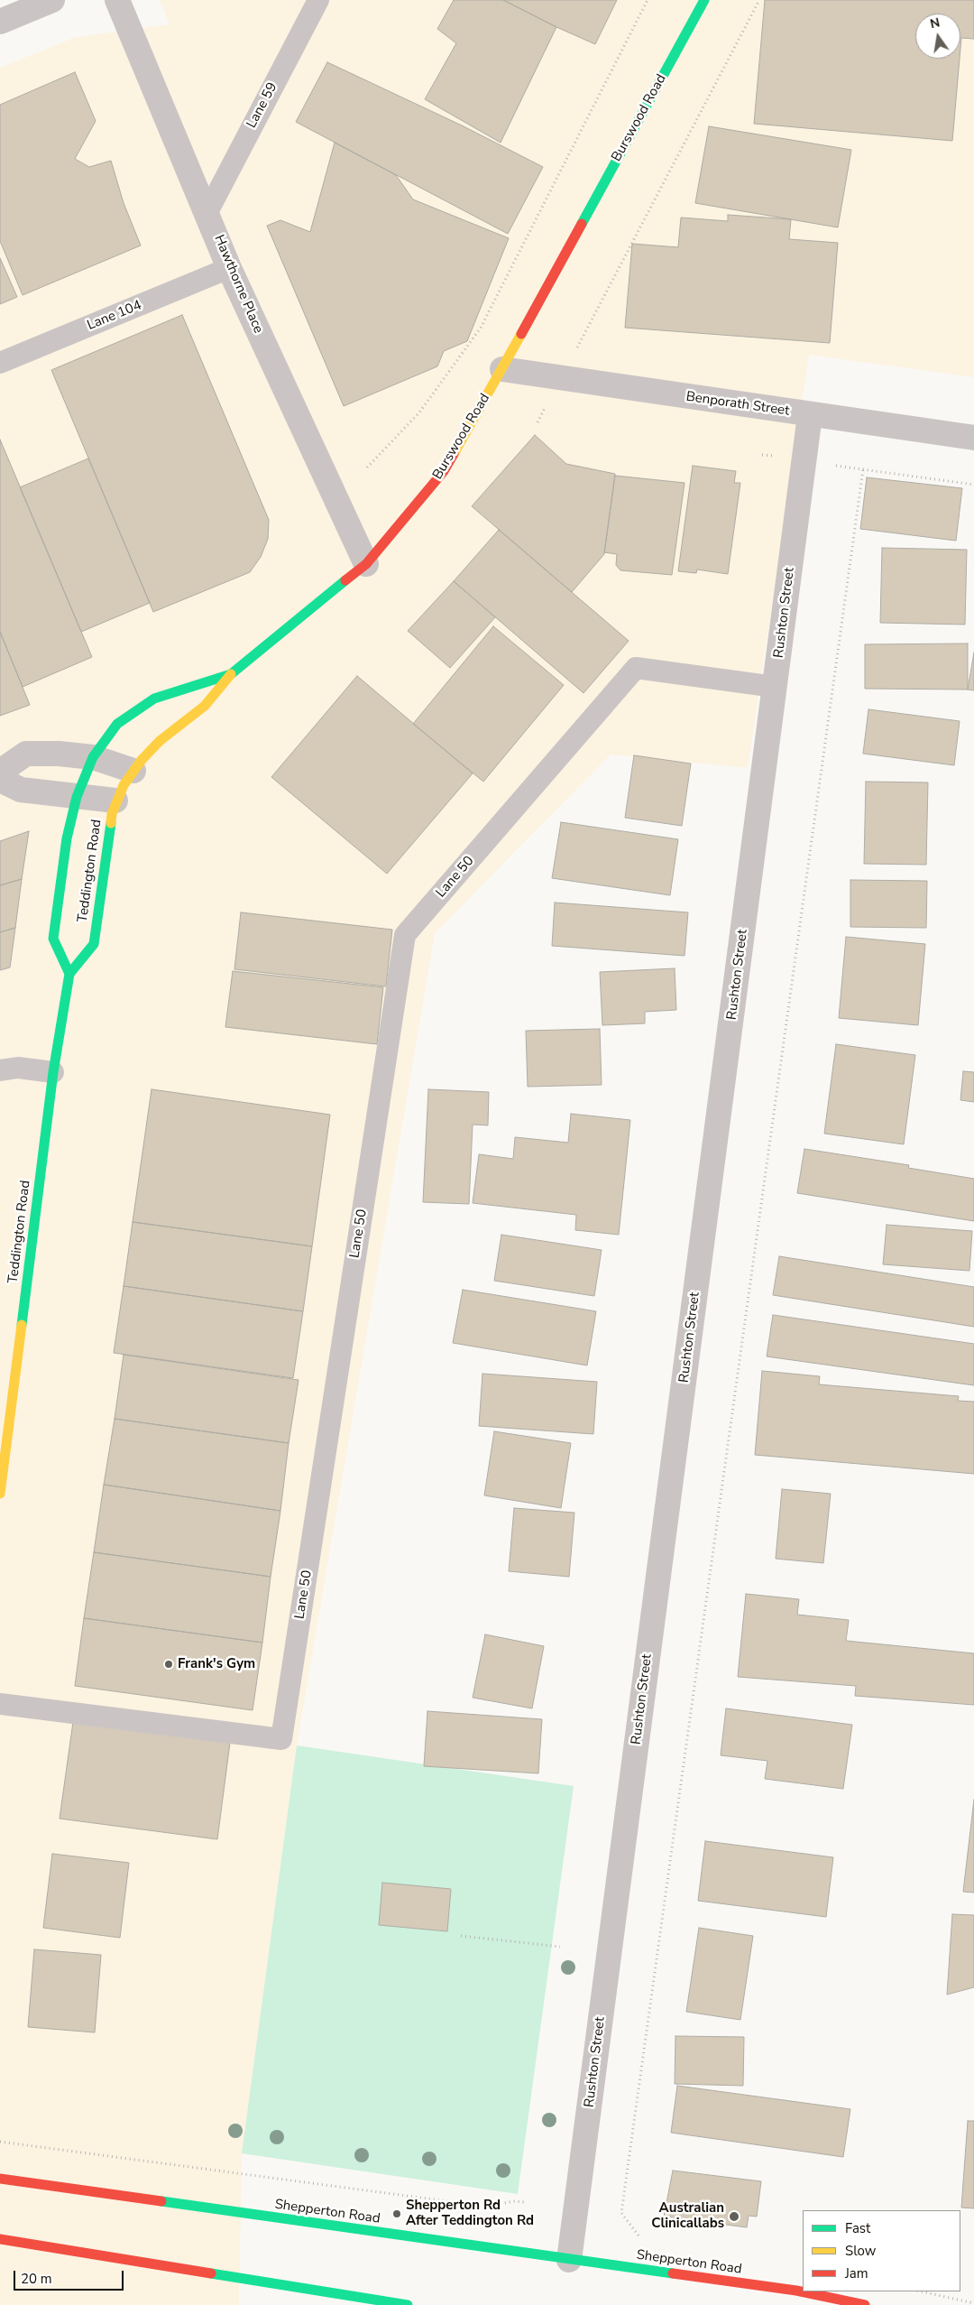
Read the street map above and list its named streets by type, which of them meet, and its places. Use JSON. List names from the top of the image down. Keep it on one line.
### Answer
{"streets":{"main road":["Burswood Road","Teddington Road","Shepperton Road"],"street":["Hawthorne Place","Benporath Street","Rushton Street"],"lane":["Lane 59","Lane 104","Lane 50"]},"crossings":[["Lane 59","Hawthorne Place"],["Burswood Road","Hawthorne Place"],["Burswood Road","Benporath Street"],["Burswood Road","Teddington Road"],["Hawthorne Place","Lane 104"],["Benporath Street","Rushton Street"],["Rushton Street","Lane 50"],["Rushton Street","Shepperton Road"]],"places":["Frank's Gym","Shepperton Rd After Teddington Rd","Australian Clinicallabs"],"legend":["Fast","Slow","Jam"],"scale_bar":"20 m","north":"top"}
